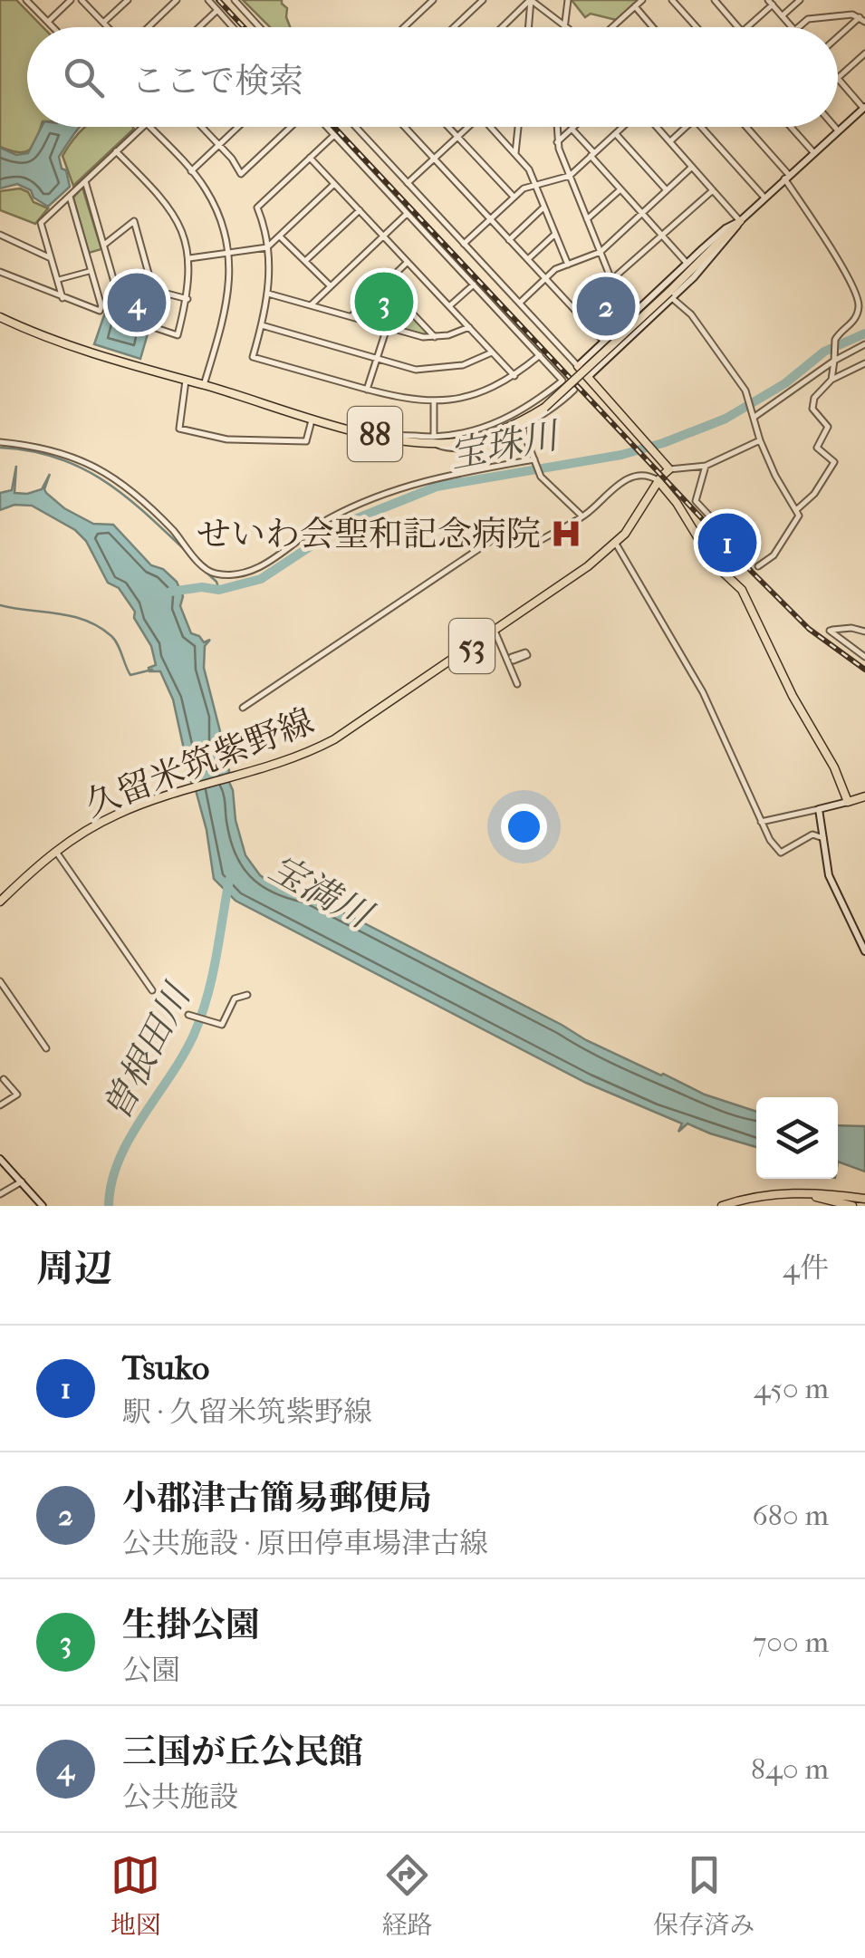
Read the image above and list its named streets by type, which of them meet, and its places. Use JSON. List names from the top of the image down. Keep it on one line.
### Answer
{"streets":{"main road":["88","53","久留米筑紫野線"]},"water":["宝珠川","宝満川","曽根田川"],"places":{"hospital":["せいわ会聖和記念病院"]},"page":{"search":"ここで検索","pins":["3","4","2","1"],"heading":["周辺","4件"],"list":[{"mark":"1","name":"Tsuko","note":"駅 · 久留米筑紫野線","value":"450 m"},{"mark":"2","name":"小郡津古簡易郵便局","note":"公共施設 · 原田停車場津古線","value":"680 m"},{"mark":"3","name":"生掛公園","note":"公園","value":"700 m"},{"mark":"4","name":"三国が丘公民館","note":"公共施設","value":"840 m"}],"nav":["地図","経路","保存済み"]}}
